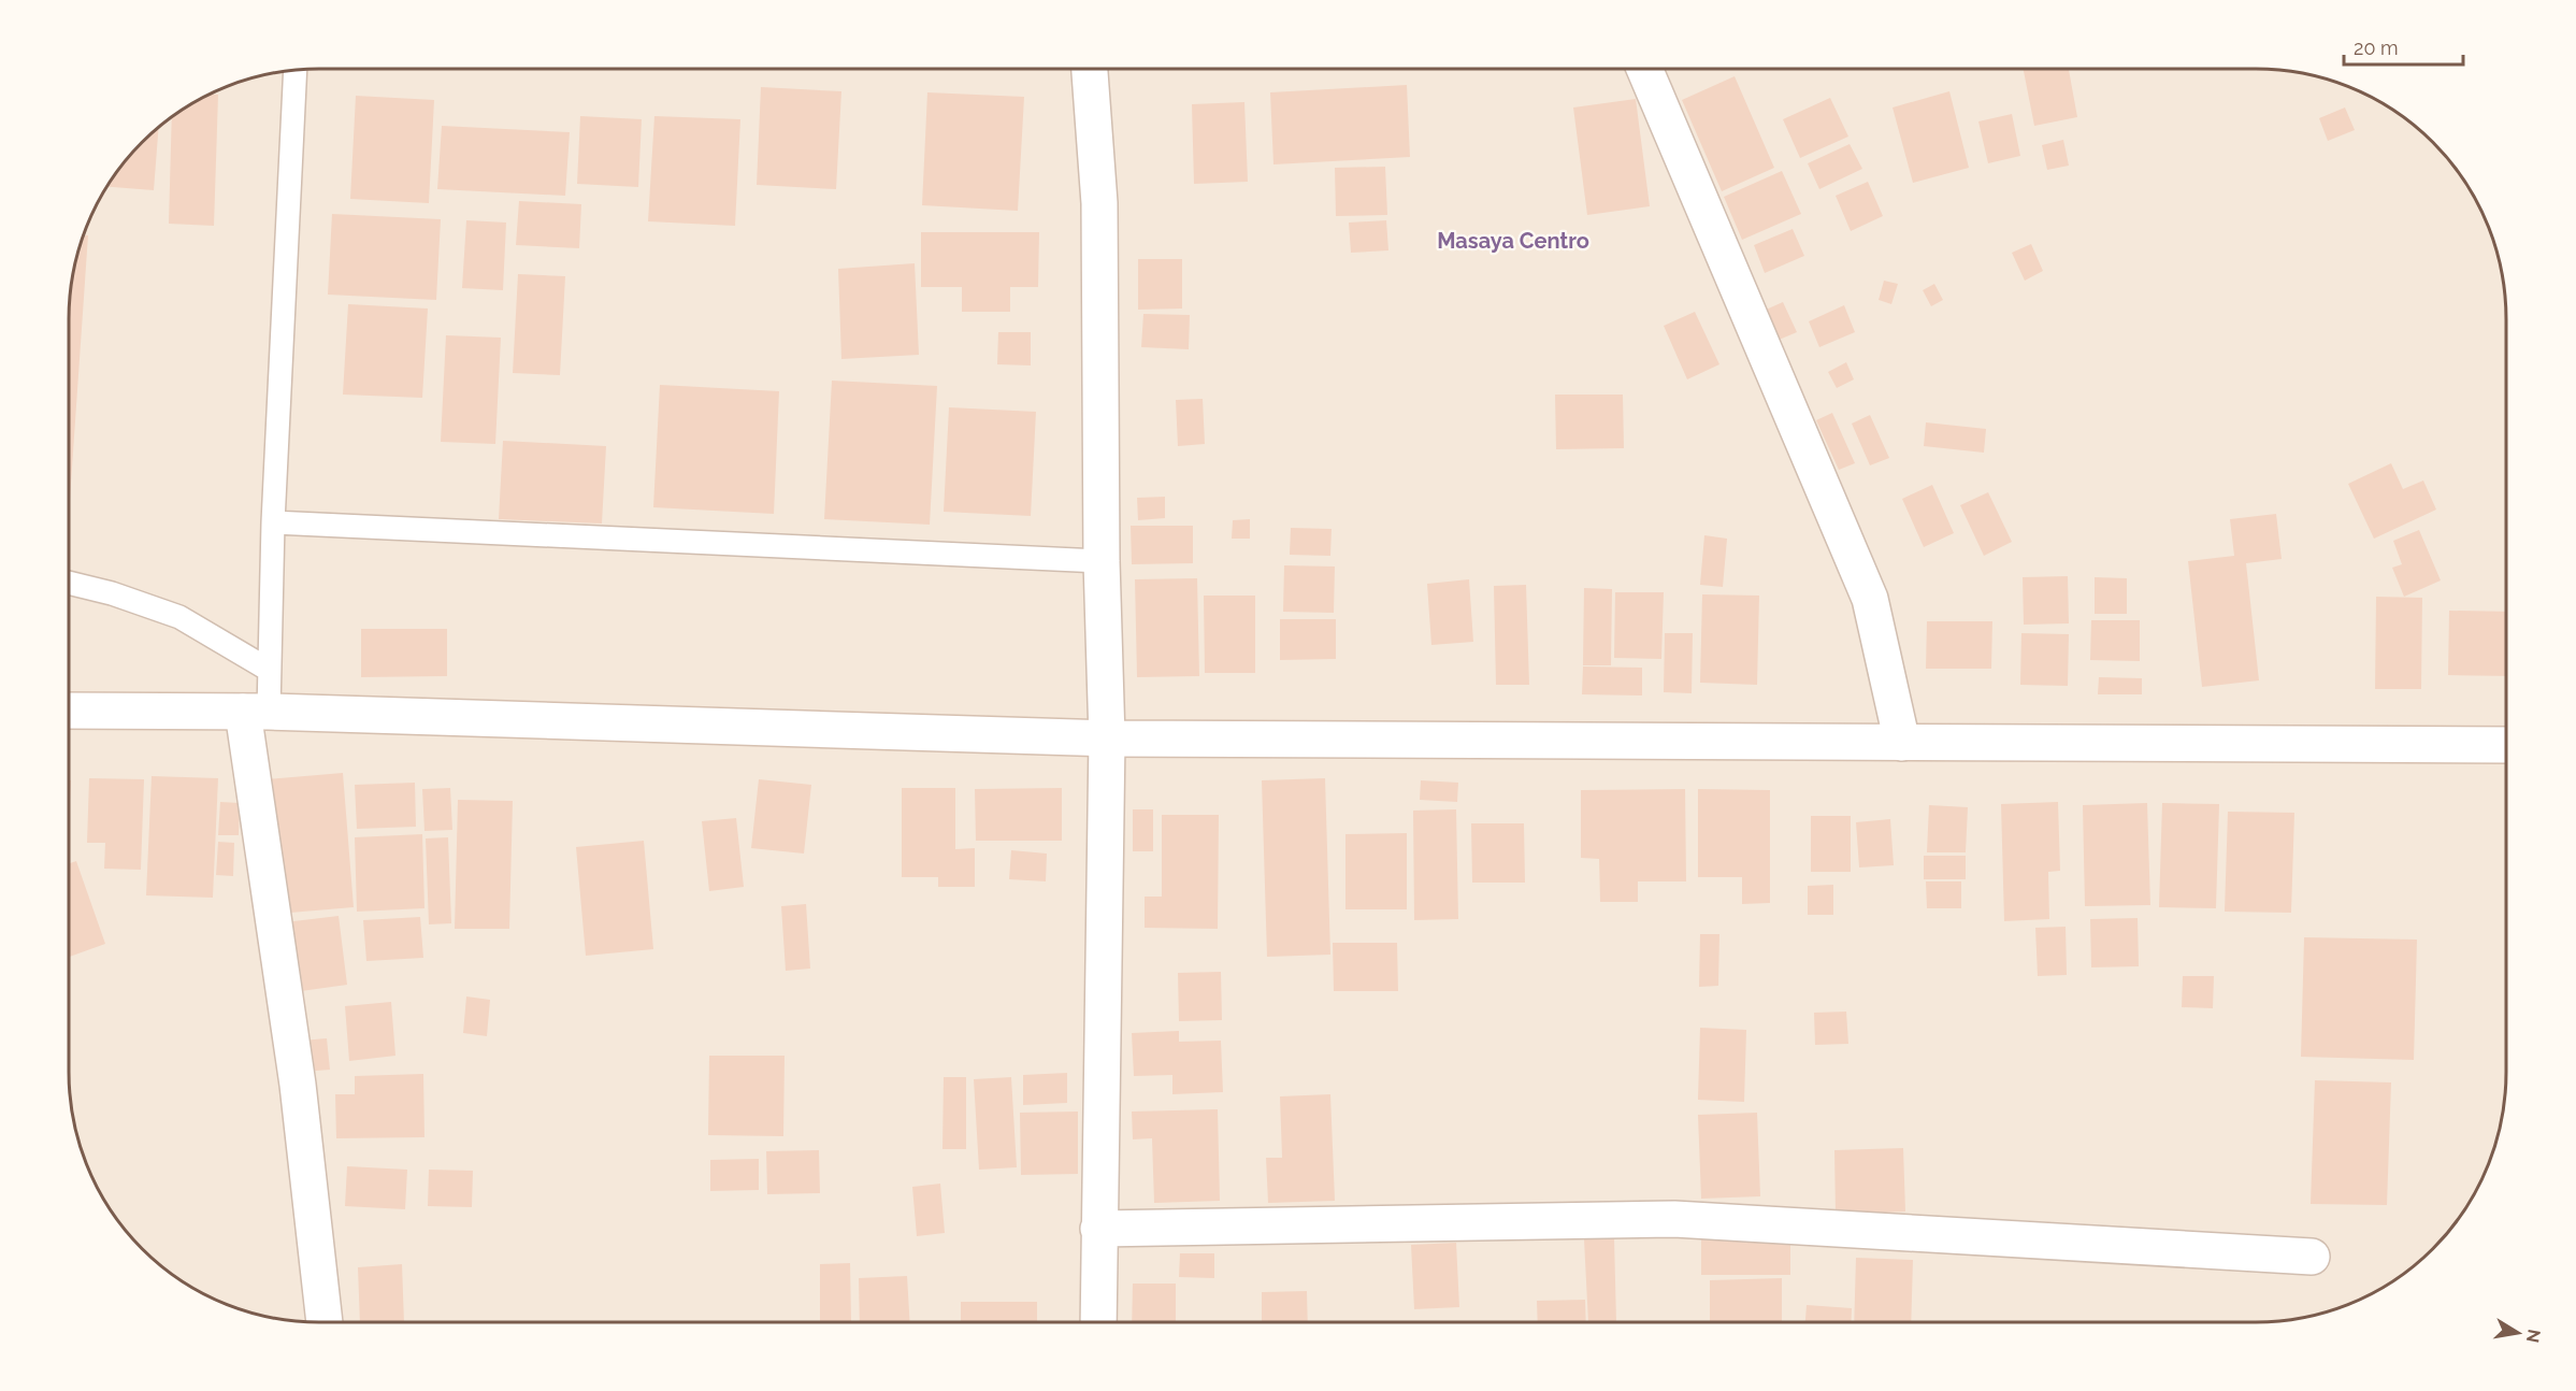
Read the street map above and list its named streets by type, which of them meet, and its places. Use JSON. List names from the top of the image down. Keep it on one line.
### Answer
{"districts":["Masaya Centro"],"scale_bar":"20 m","north":"right"}
